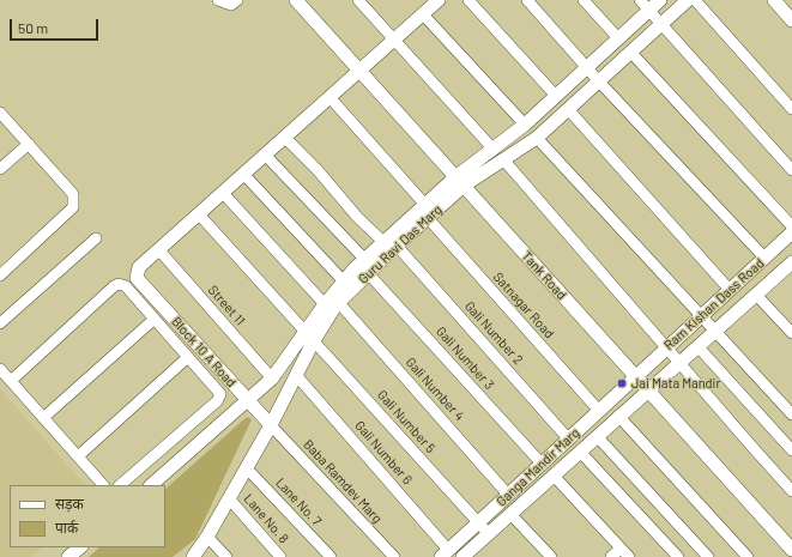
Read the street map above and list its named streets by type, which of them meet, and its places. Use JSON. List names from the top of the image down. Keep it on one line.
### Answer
{"streets":{"street":["Guru Ravi Das Marg","Tank Road","Ram Kishan Dass Road","Street 11","Satnagar Road","Gali Number 2","Block 10 A Road","Gali Number 3","Gali Number 4","Gali Number 5","Gali Number 6","Ganga Mandir Marg","Baba Ramdev Marg","Lane No. 7","Lane No. 8"]},"crossings":[["Guru Ravi Das Marg","Tank Road"],["Guru Ravi Das Marg","Street 11"],["Guru Ravi Das Marg","Satnagar Road"],["Guru Ravi Das Marg","Gali Number 2"],["Guru Ravi Das Marg","Block 10 A Road"],["Guru Ravi Das Marg","Gali Number 3"],["Guru Ravi Das Marg","Gali Number 4"],["Guru Ravi Das Marg","Gali Number 5"],["Guru Ravi Das Marg","Gali Number 6"],["Guru Ravi Das Marg","Baba Ramdev Marg"],["Guru Ravi Das Marg","Lane No. 7"],["Guru Ravi Das Marg","Lane No. 8"],["Tank Road","Ram Kishan Dass Road"],["Tank Road","Ganga Mandir Marg"],["Ram Kishan Dass Road","Ganga Mandir Marg"],["Street 11","Block 10 A Road"],["Satnagar Road","Ganga Mandir Marg"],["Gali Number 2","Ganga Mandir Marg"],["Block 10 A Road","Baba Ramdev Marg"],["Gali Number 3","Ganga Mandir Marg"],["Gali Number 4","Ganga Mandir Marg"],["Gali Number 5","Ganga Mandir Marg"],["Gali Number 6","Ganga Mandir Marg"]],"places":["Jai Mata Mandir"],"legend":["सड़क","पार्क"],"scale_bar":"50 m"}
